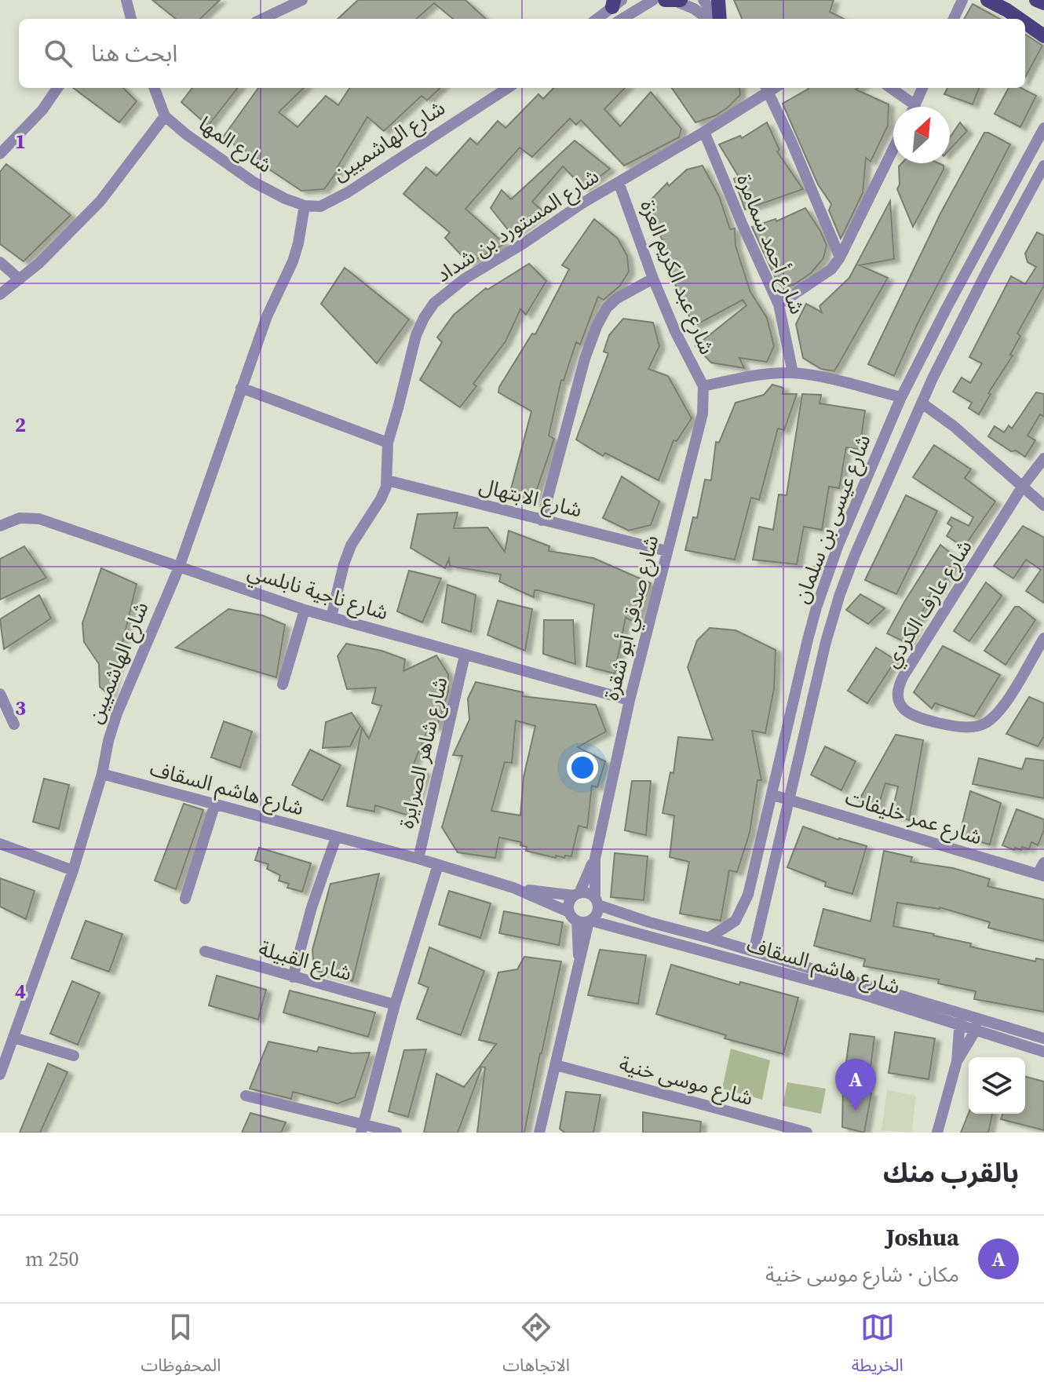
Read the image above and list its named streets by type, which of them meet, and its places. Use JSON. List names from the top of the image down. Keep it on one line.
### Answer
{"streets":{"street":["شارع الهاشميين","شارع المها","شارع المستورد بن شداد","شارع أحمد سمامرة","شارع عبد الكريم العزة","شارع الابتهال","شارع عيسى بن سلمان","شارع ناجية نابلسي","شارع عارف الكردي","شارع صدقي أبو شقرة","شارع شاهر الصرايرة","شارع هاشم السقاف","شارع عمر خليفات","شارع القبيلة","شارع موسى خنية"]},"crossings":[["شارع الهاشميين","شارع المها"],["شارع الهاشميين","شارع ناجية نابلسي"],["شارع الهاشميين","شارع هاشم السقاف"],["شارع المستورد بن شداد","شارع أحمد سمامرة"],["شارع المستورد بن شداد","شارع عبد الكريم العزة"],["شارع المستورد بن شداد","شارع الابتهال"],["شارع المستورد بن شداد","شارع ناجية نابلسي"],["شارع عبد الكريم العزة","شارع صدقي أبو شقرة"],["شارع الابتهال","شارع صدقي أبو شقرة"],["شارع عيسى بن سلمان","شارع هاشم السقاف"],["شارع عيسى بن سلمان","شارع عمر خليفات"],["شارع ناجية نابلسي","شارع صدقي أبو شقرة"],["شارع ناجية نابلسي","شارع شاهر الصرايرة"],["شارع صدقي أبو شقرة","شارع هاشم السقاف"],["شارع شاهر الصرايرة","شارع هاشم السقاف"]],"north":"top right","page":{"search":"ابحث هنا","pins":"A","heading":"بالقرب منك","list":[{"mark":"A","name":"Joshua","note":"مكان · شارع موسى خنية","value":"250 m"}],"nav":["الخريطة","الاتجاهات","المحفوظات"]},"grid":{"rows":["1","2","3","4"]}}
